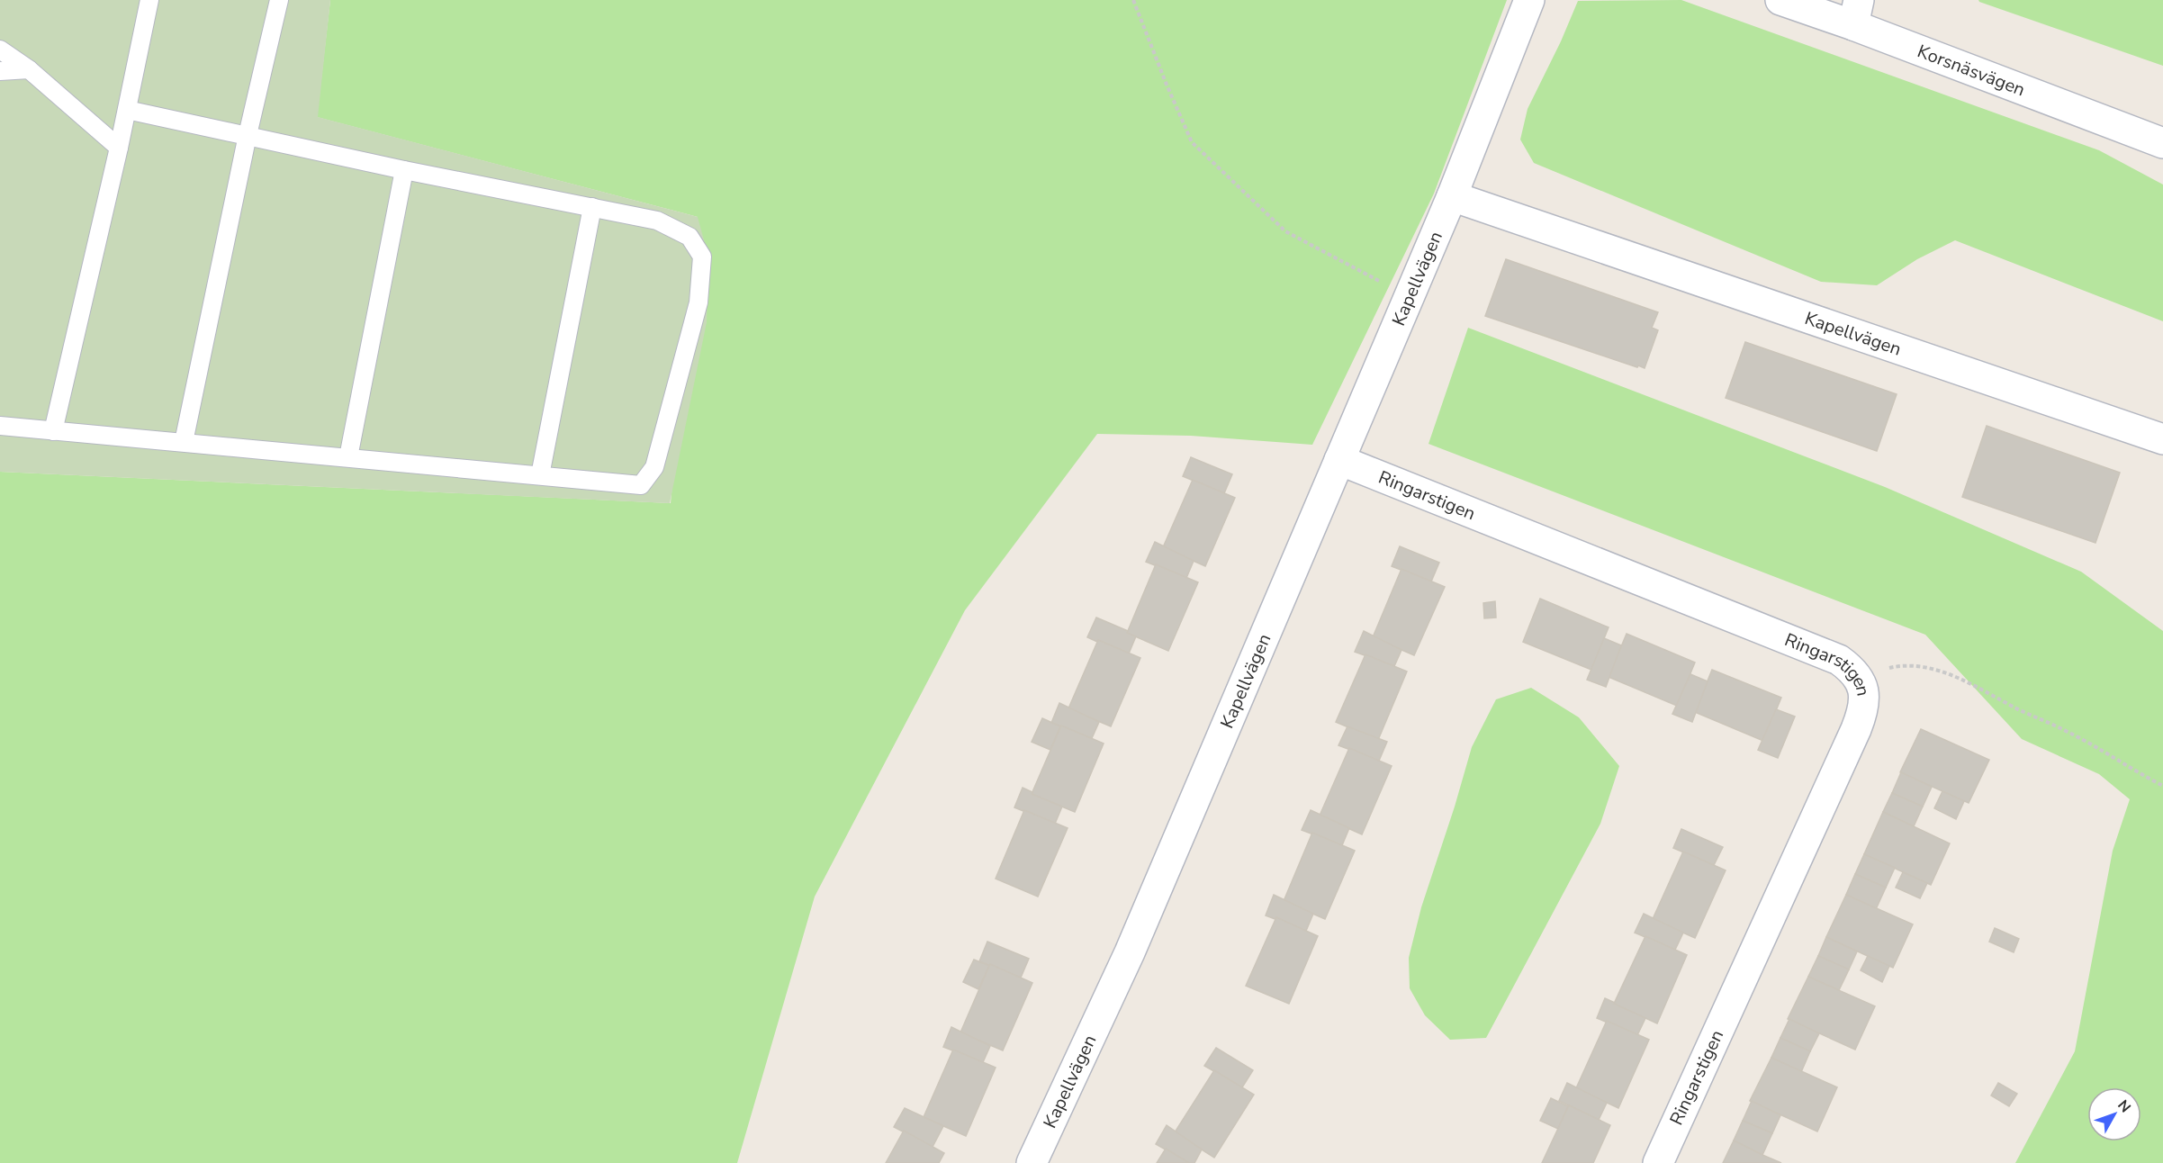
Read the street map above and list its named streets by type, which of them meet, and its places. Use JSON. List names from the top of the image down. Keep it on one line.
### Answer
{"streets":{"street":["Korsnäsvägen","Kapellvägen","Ringarstigen"]},"crossings":[["Kapellvägen","Ringarstigen"]],"north":"top right"}
